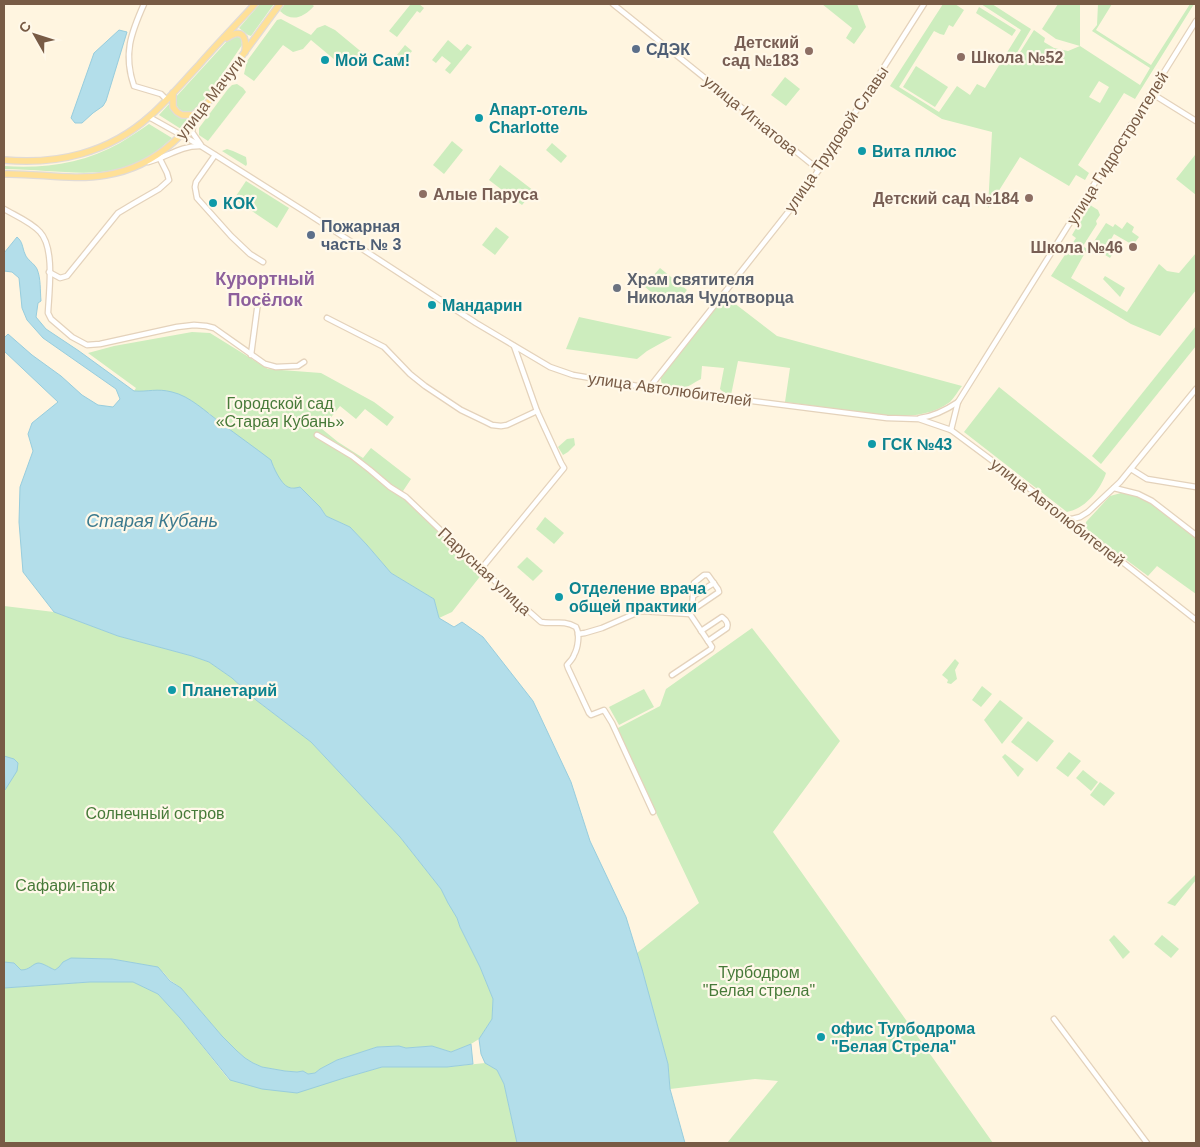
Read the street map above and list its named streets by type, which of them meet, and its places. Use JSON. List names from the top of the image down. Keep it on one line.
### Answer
{"streets":{"main road":["улица Мачуги"],"street":["улица Игнатова","улица Трудовой Славы","улица Гидростроителей","улица Автолюбителей","Парусная улица"]},"crossings":[["улица Мачуги","улица Автолюбителей"],["улица Игнатова","улица Трудовой Славы"],["улица Трудовой Славы","улица Автолюбителей"],["улица Гидростроителей","улица Автолюбителей"]],"districts":["Курортный Посёлок"],"water":["Старая Кубань"],"parks":["Городской сад «Старая Кубань»","Солнечный остров","Сафари-парк","Турбодром \"Белая стрела\""],"places":["СДЭК","Детский сад №183","Школа №52","Мой Сам!","Апарт-отель Charlotte","Вита плюс","Алые Паруса","Детский сад №184","КОК","Пожарная часть № 3","Школа №46","Храм святителя Николая Чудотворца","Мандарин","ГСК №43","Отделение врача общей практики","Планетарий","офис Турбодрома \"Белая Стрела\""],"north":"top left"}
